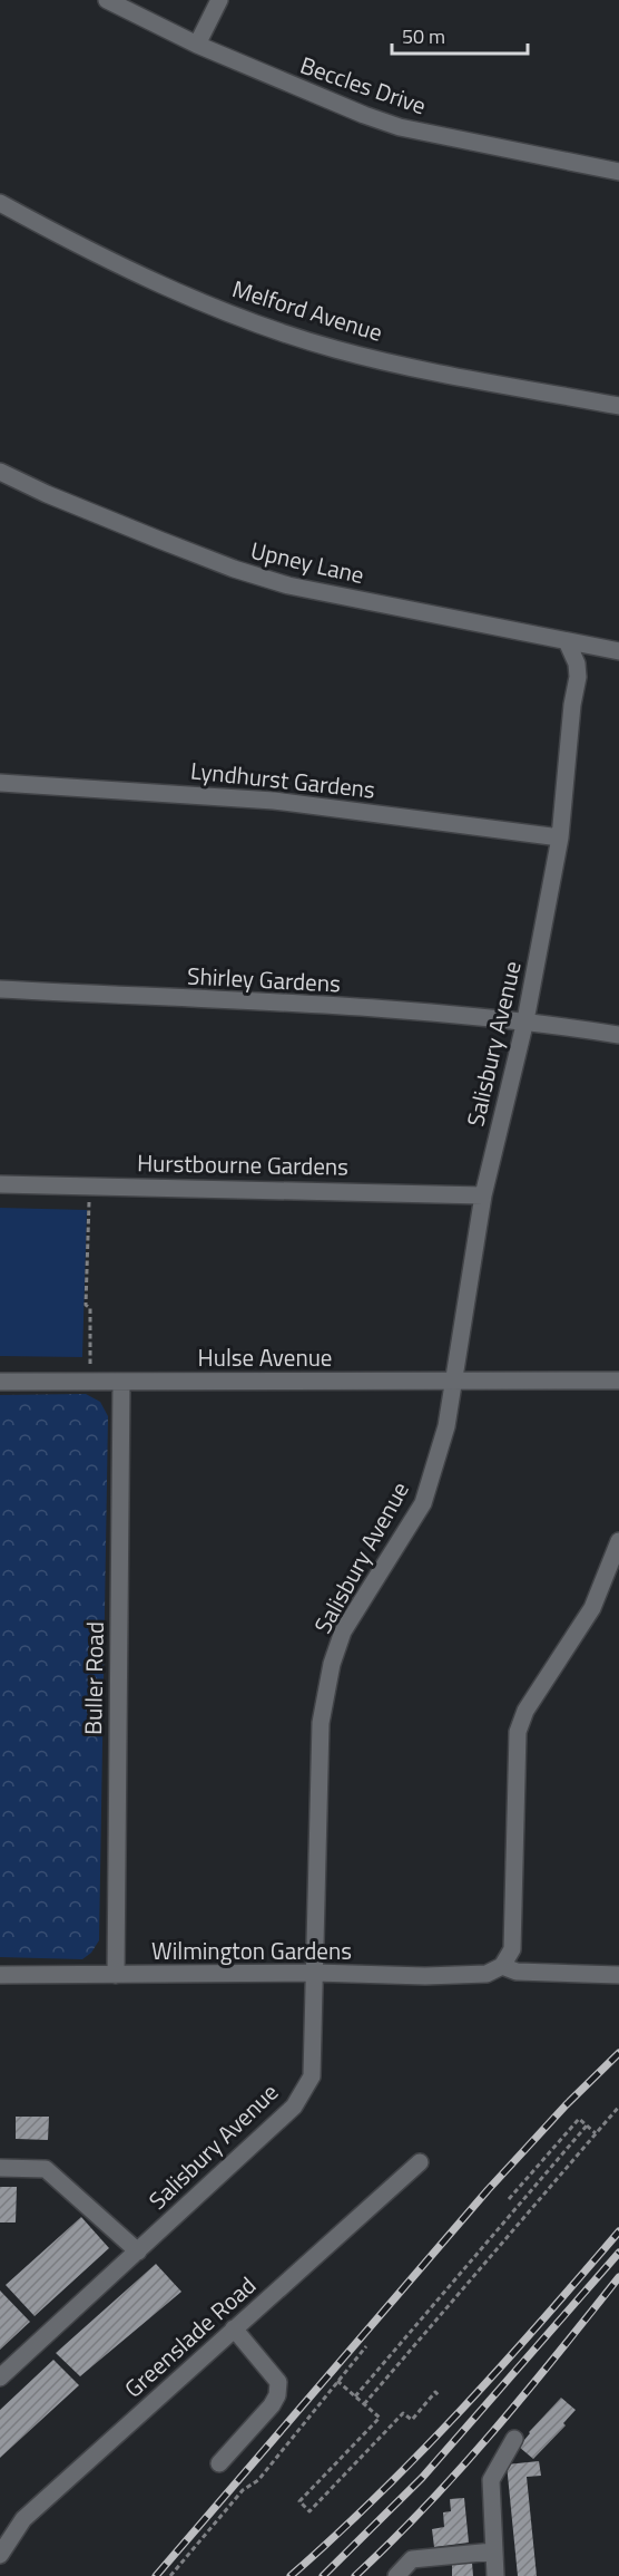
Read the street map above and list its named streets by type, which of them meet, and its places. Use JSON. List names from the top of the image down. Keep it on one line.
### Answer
{"streets":{"street":["Beccles Drive","Melford Avenue","Upney Lane","Lyndhurst Gardens","Shirley Gardens","Salisbury Avenue","Hurstbourne Gardens","Hulse Avenue","Buller Road","Wilmington Gardens","Greenslade Road"]},"crossings":[["Upney Lane","Salisbury Avenue"],["Lyndhurst Gardens","Salisbury Avenue"],["Shirley Gardens","Salisbury Avenue"],["Salisbury Avenue","Hurstbourne Gardens"],["Salisbury Avenue","Hulse Avenue"],["Salisbury Avenue","Wilmington Gardens"],["Hulse Avenue","Buller Road"],["Buller Road","Wilmington Gardens"]],"scale_bar":"50 m"}
